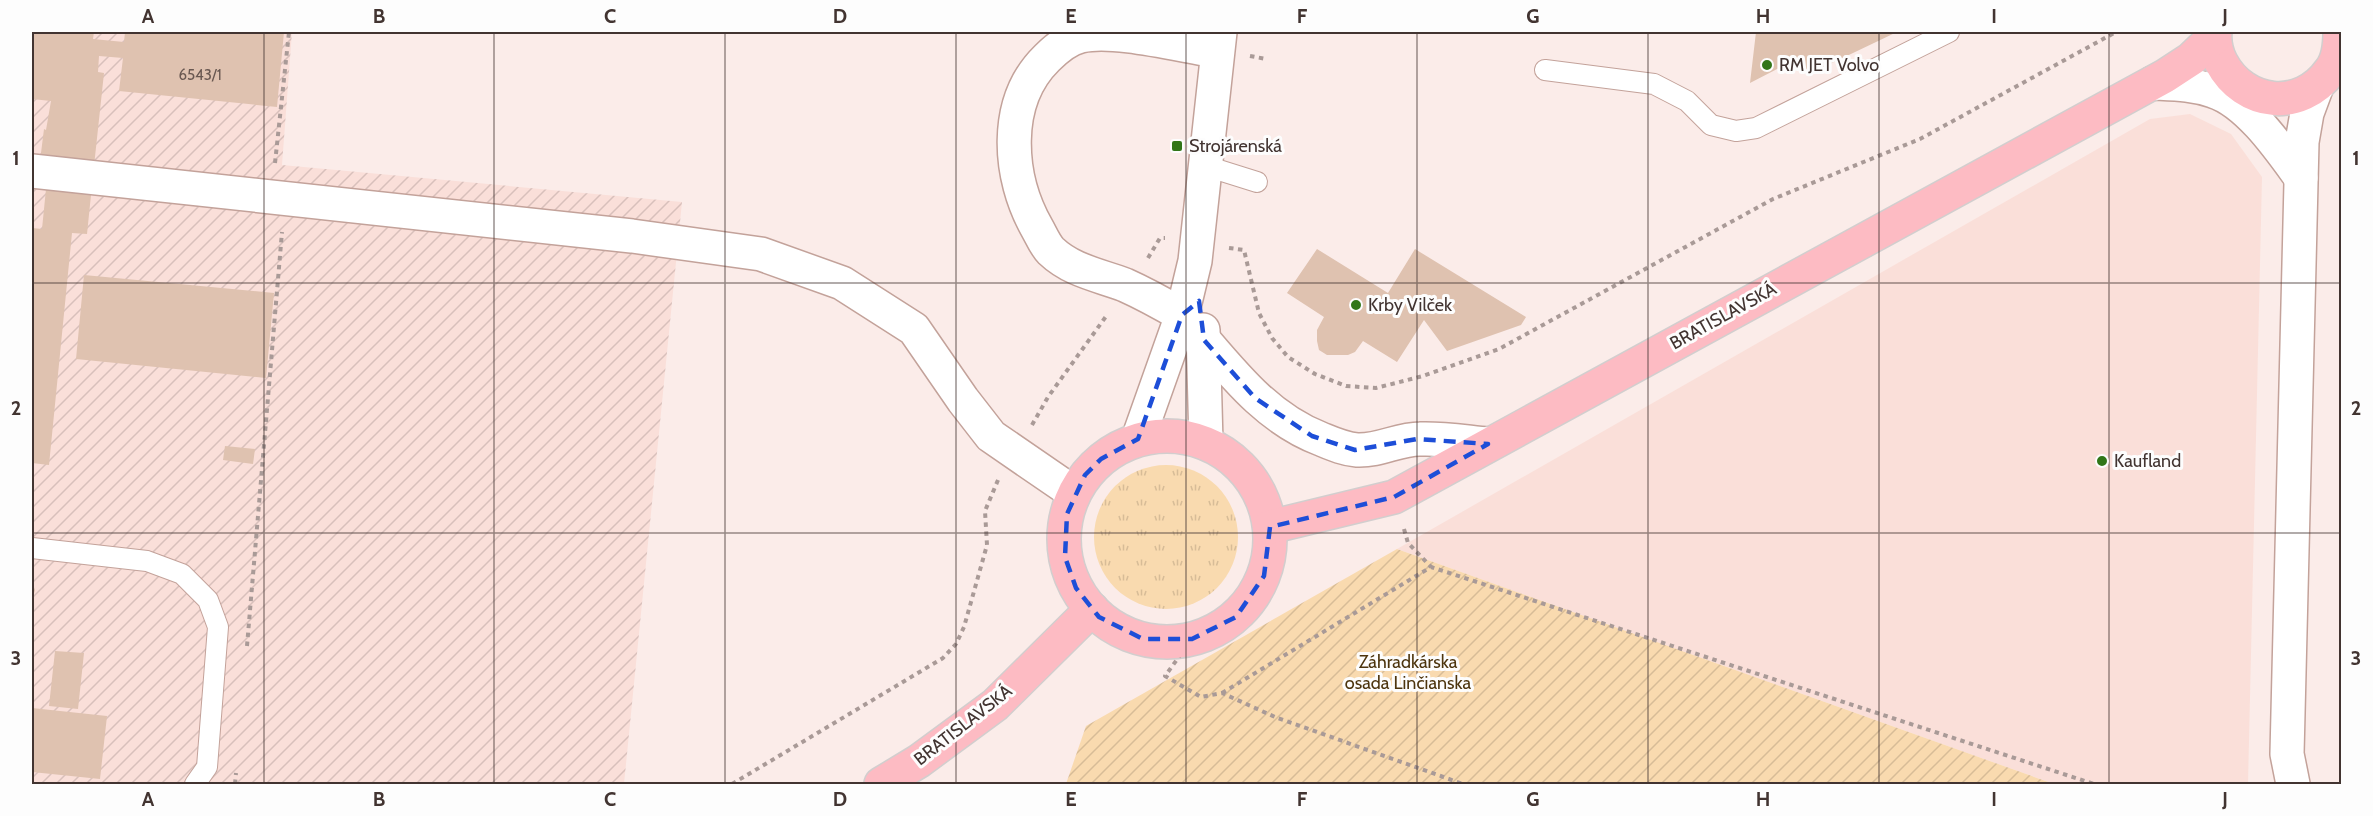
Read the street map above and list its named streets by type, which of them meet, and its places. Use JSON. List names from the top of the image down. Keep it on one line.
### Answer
{"streets":{"main road":["BRATISLAVSKÁ"]},"parks":["Záhradkárska osada Linčianska"],"places":{"other":["RM JET Volvo","Krby Vilček","Kaufland"],"transit":["Strojárenská"]},"house_numbers":["6543/1"],"grid":{"columns":["A","B","C","D","E","F","G","H","I","J"],"rows":["1","2","3"]}}
